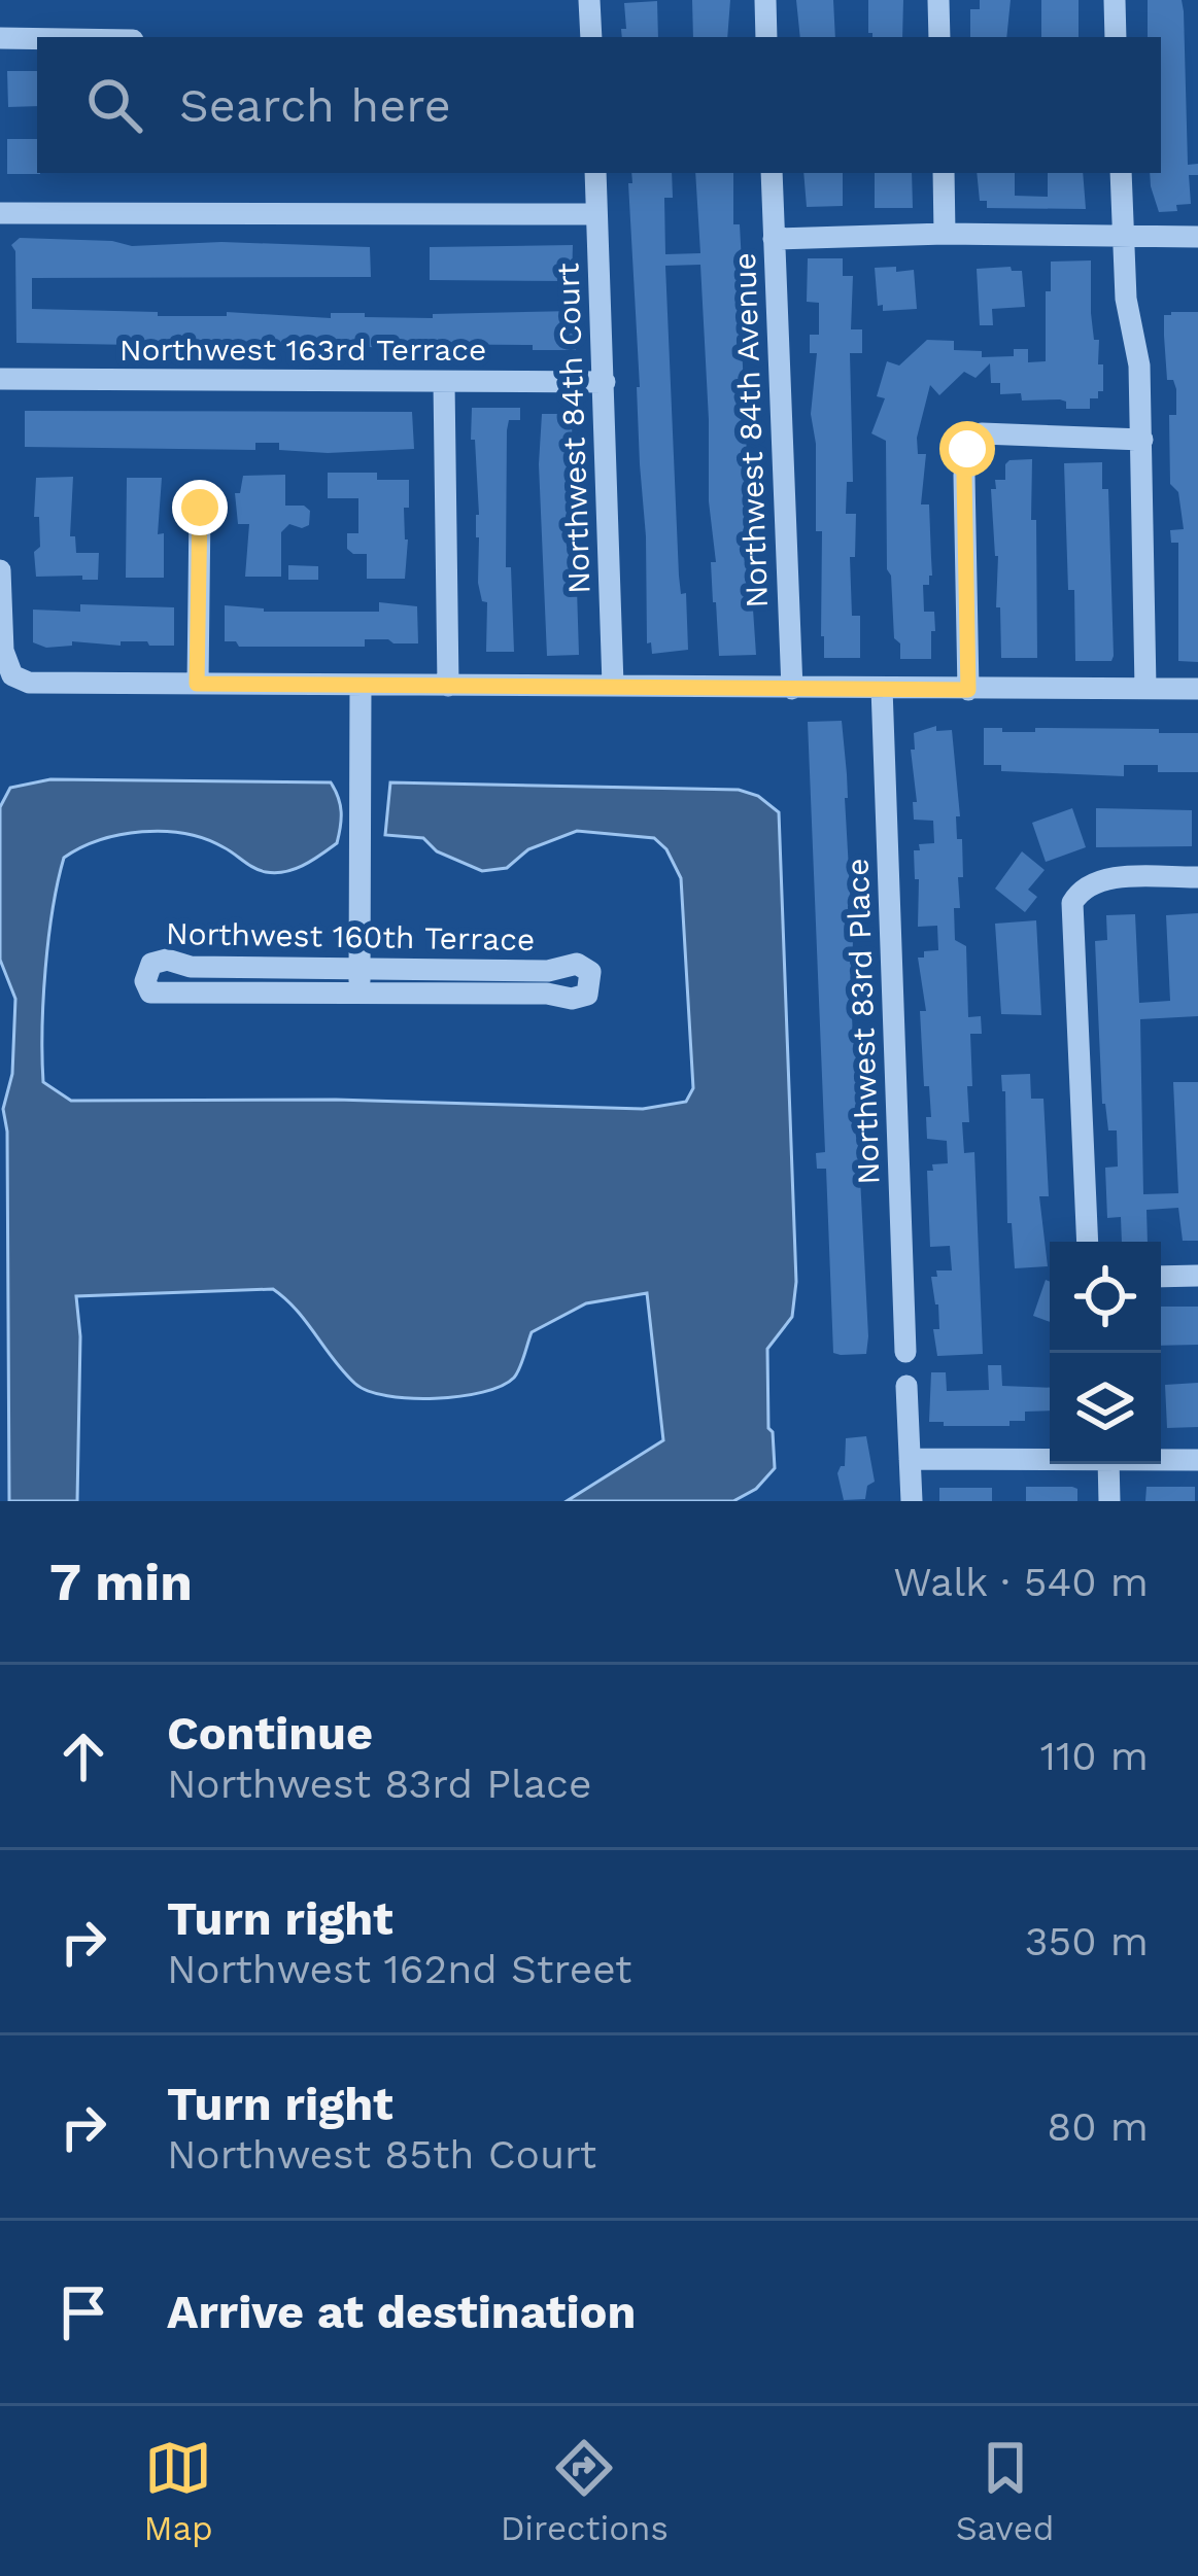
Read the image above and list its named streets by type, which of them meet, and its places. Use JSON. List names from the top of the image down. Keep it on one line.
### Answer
{"streets":{"street":["Northwest 163rd Terrace","Northwest 84th Court","Northwest 84th Avenue","Northwest 160th Terrace","Northwest 83rd Place"]},"crossings":[["Northwest 163rd Terrace","Northwest 84th Court"]],"page":{"search":"Search here","heading":["7 min","Walk · 540 m"],"list":[["Continue","Northwest 83rd Place","110 m"],["Turn right","Northwest 162nd Street","350 m"],["Turn right","Northwest 85th Court","80 m"],"Arrive at destination"],"nav":["Map","Directions","Saved"]}}
